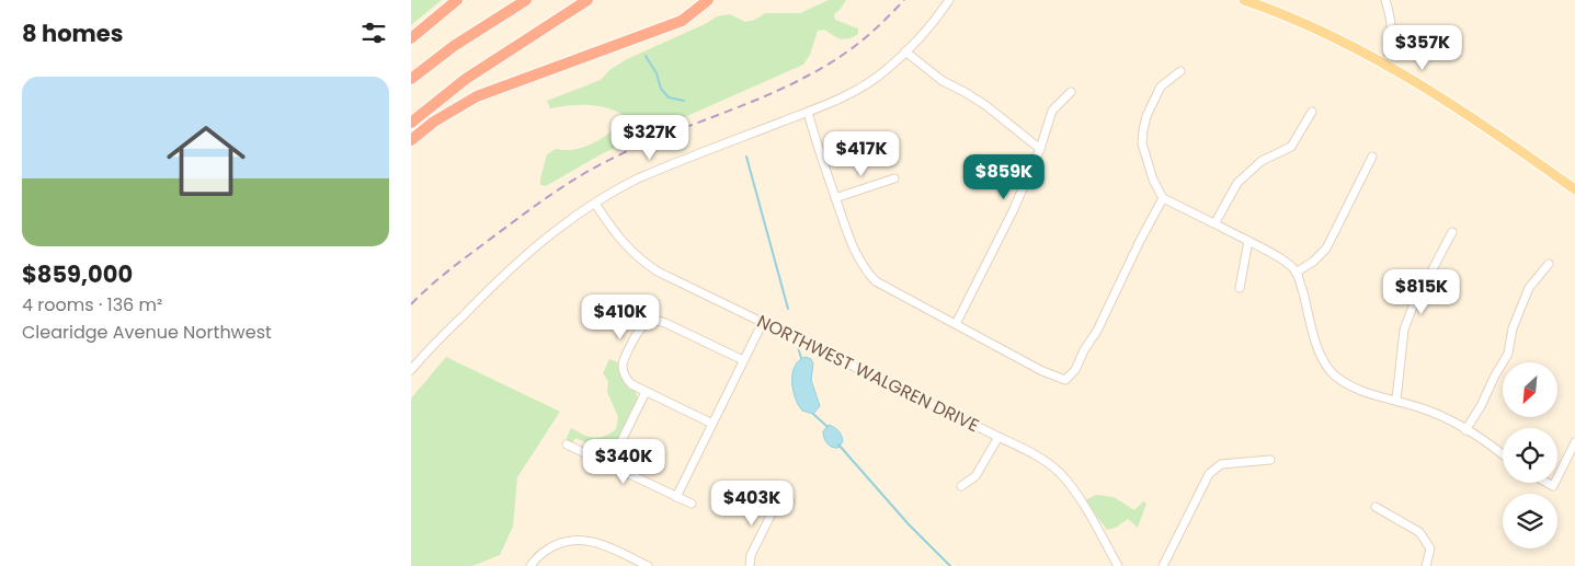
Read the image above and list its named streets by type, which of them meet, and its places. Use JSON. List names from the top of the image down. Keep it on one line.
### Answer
{"streets":{"street":["NORTHWEST WALGREN DRIVE"]},"north":"bottom left","page":{"heading":"8 homes","price":["$357K","$327K","$417K","$859K","$815K","$410K","$340K","$403K"],"list":[{"name":"$859,000","note":"4 rooms · 136 m² · Clearidge Avenue Northwest"}]}}
